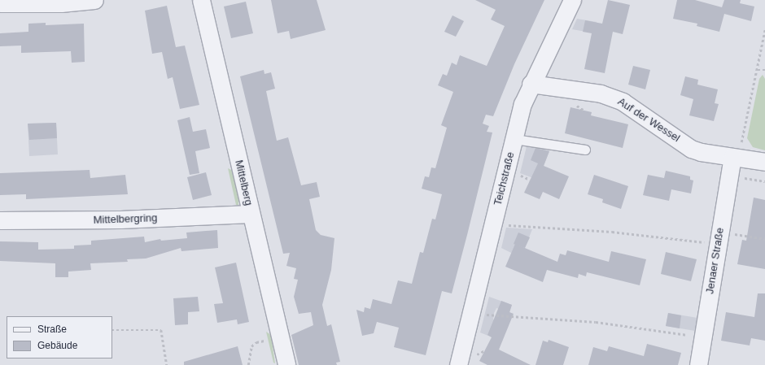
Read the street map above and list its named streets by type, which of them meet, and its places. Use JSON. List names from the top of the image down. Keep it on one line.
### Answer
{"streets":{"street":["Auf der Wessel","Teichstraße","Mittelberg","Mittelbergring","Jenaer Straße"]},"crossings":[["Auf der Wessel","Teichstraße"],["Auf der Wessel","Jenaer Straße"],["Mittelberg","Mittelbergring"]],"legend":["Straße","Gebäude"]}
